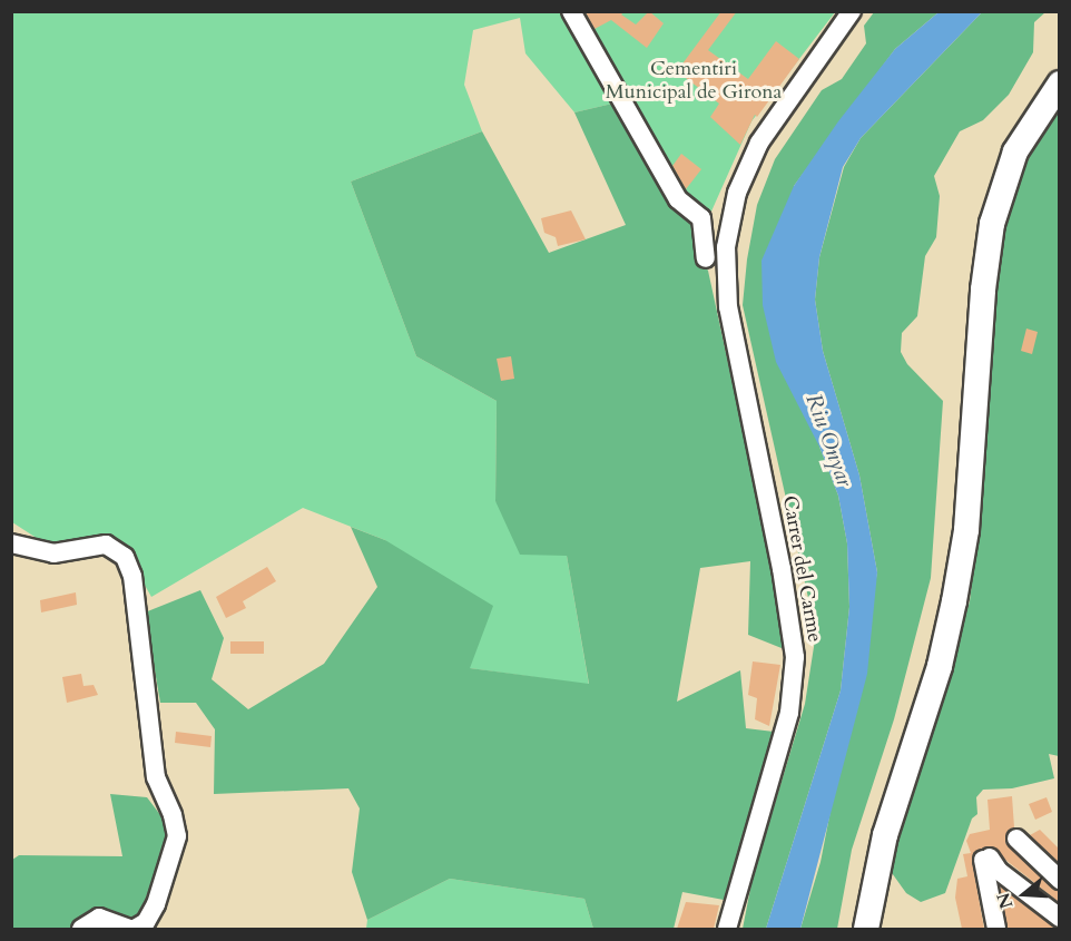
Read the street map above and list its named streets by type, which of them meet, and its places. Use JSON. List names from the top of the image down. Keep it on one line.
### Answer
{"streets":{"street":["Carrer del Carme"]},"water":["Riu Onyar"],"parks":["Cementiri Municipal de Girona"],"north":"left"}
